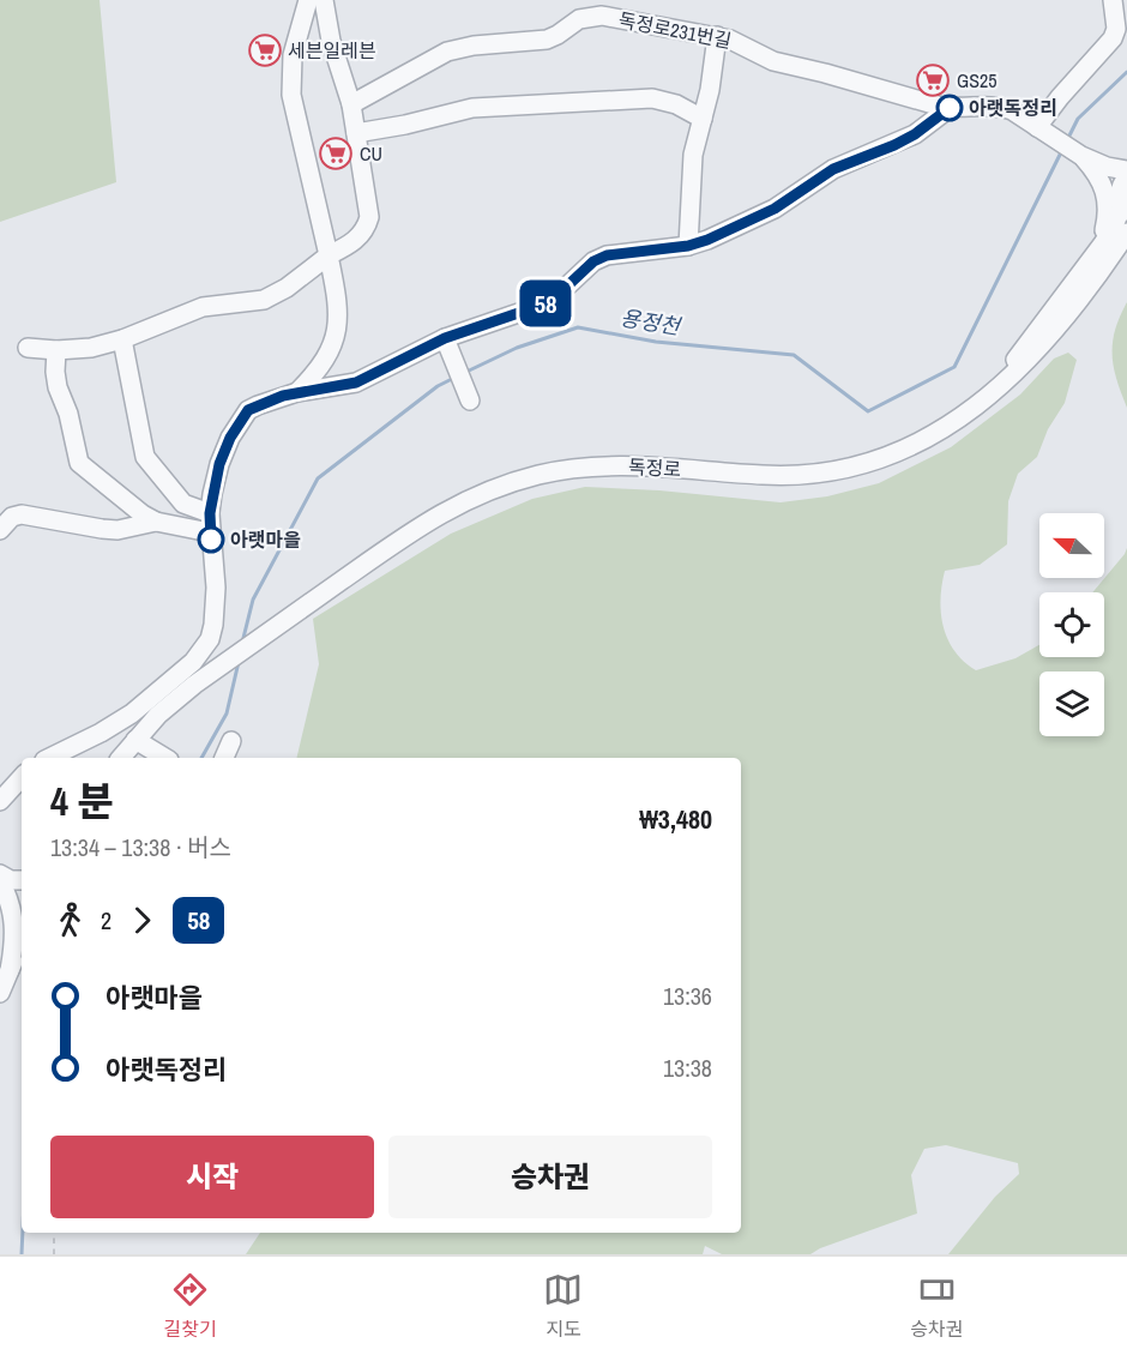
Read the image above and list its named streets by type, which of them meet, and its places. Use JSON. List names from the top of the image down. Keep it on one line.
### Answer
{"streets":{"street":["독정로231번길","독정로"]},"water":["용정천"],"places":{"supermarket":["세븐일레븐","GS25","CU"],"other":["아랫독정리","아랫마을"]},"lines":["bus line 58"],"north":"left","page":{"on_map":"58","heading":["4 분","13:34 – 13:38 · 버스","₩3,480"],"legs":["2","58"],"list":[{"name":"아랫마을","value":"13:36"},{"name":"아랫독정리","value":"13:38"}],"buttons":["시작","승차권"],"tabs":["길찾기","지도","승차권"]}}
